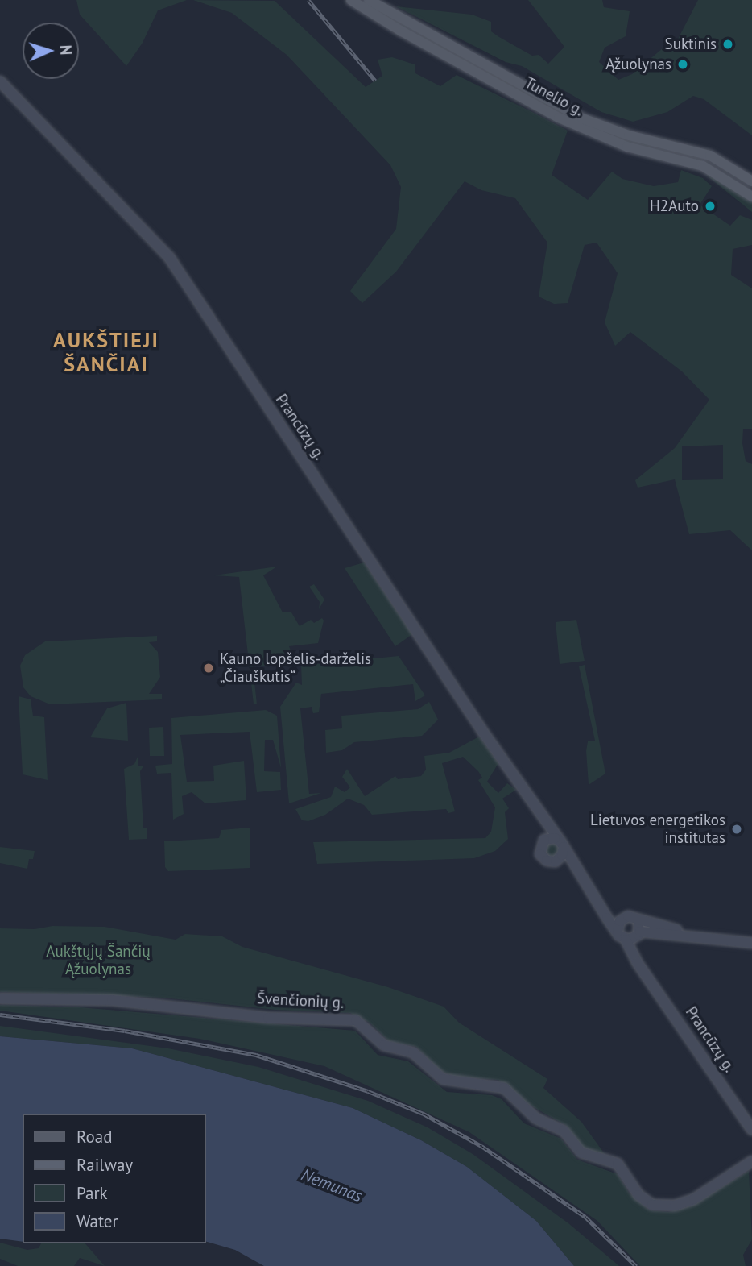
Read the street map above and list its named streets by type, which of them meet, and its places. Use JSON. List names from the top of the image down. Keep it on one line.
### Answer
{"streets":{"main road":["Tunelio g."],"street":["Prancūzų g.","Švenčionių g."]},"districts":["AUKŠTIEJI ŠANČIAI"],"water":["Nemunas"],"parks":["Aukštųjų Šančių Ąžuolynas"],"places":["Suktinis","Ąžuolynas","H2Auto","Kauno lopšelis-darželis „Čiauškutis“","Lietuvos energetikos institutas"],"legend":["Road","Railway","Park","Water"],"north":"right"}
